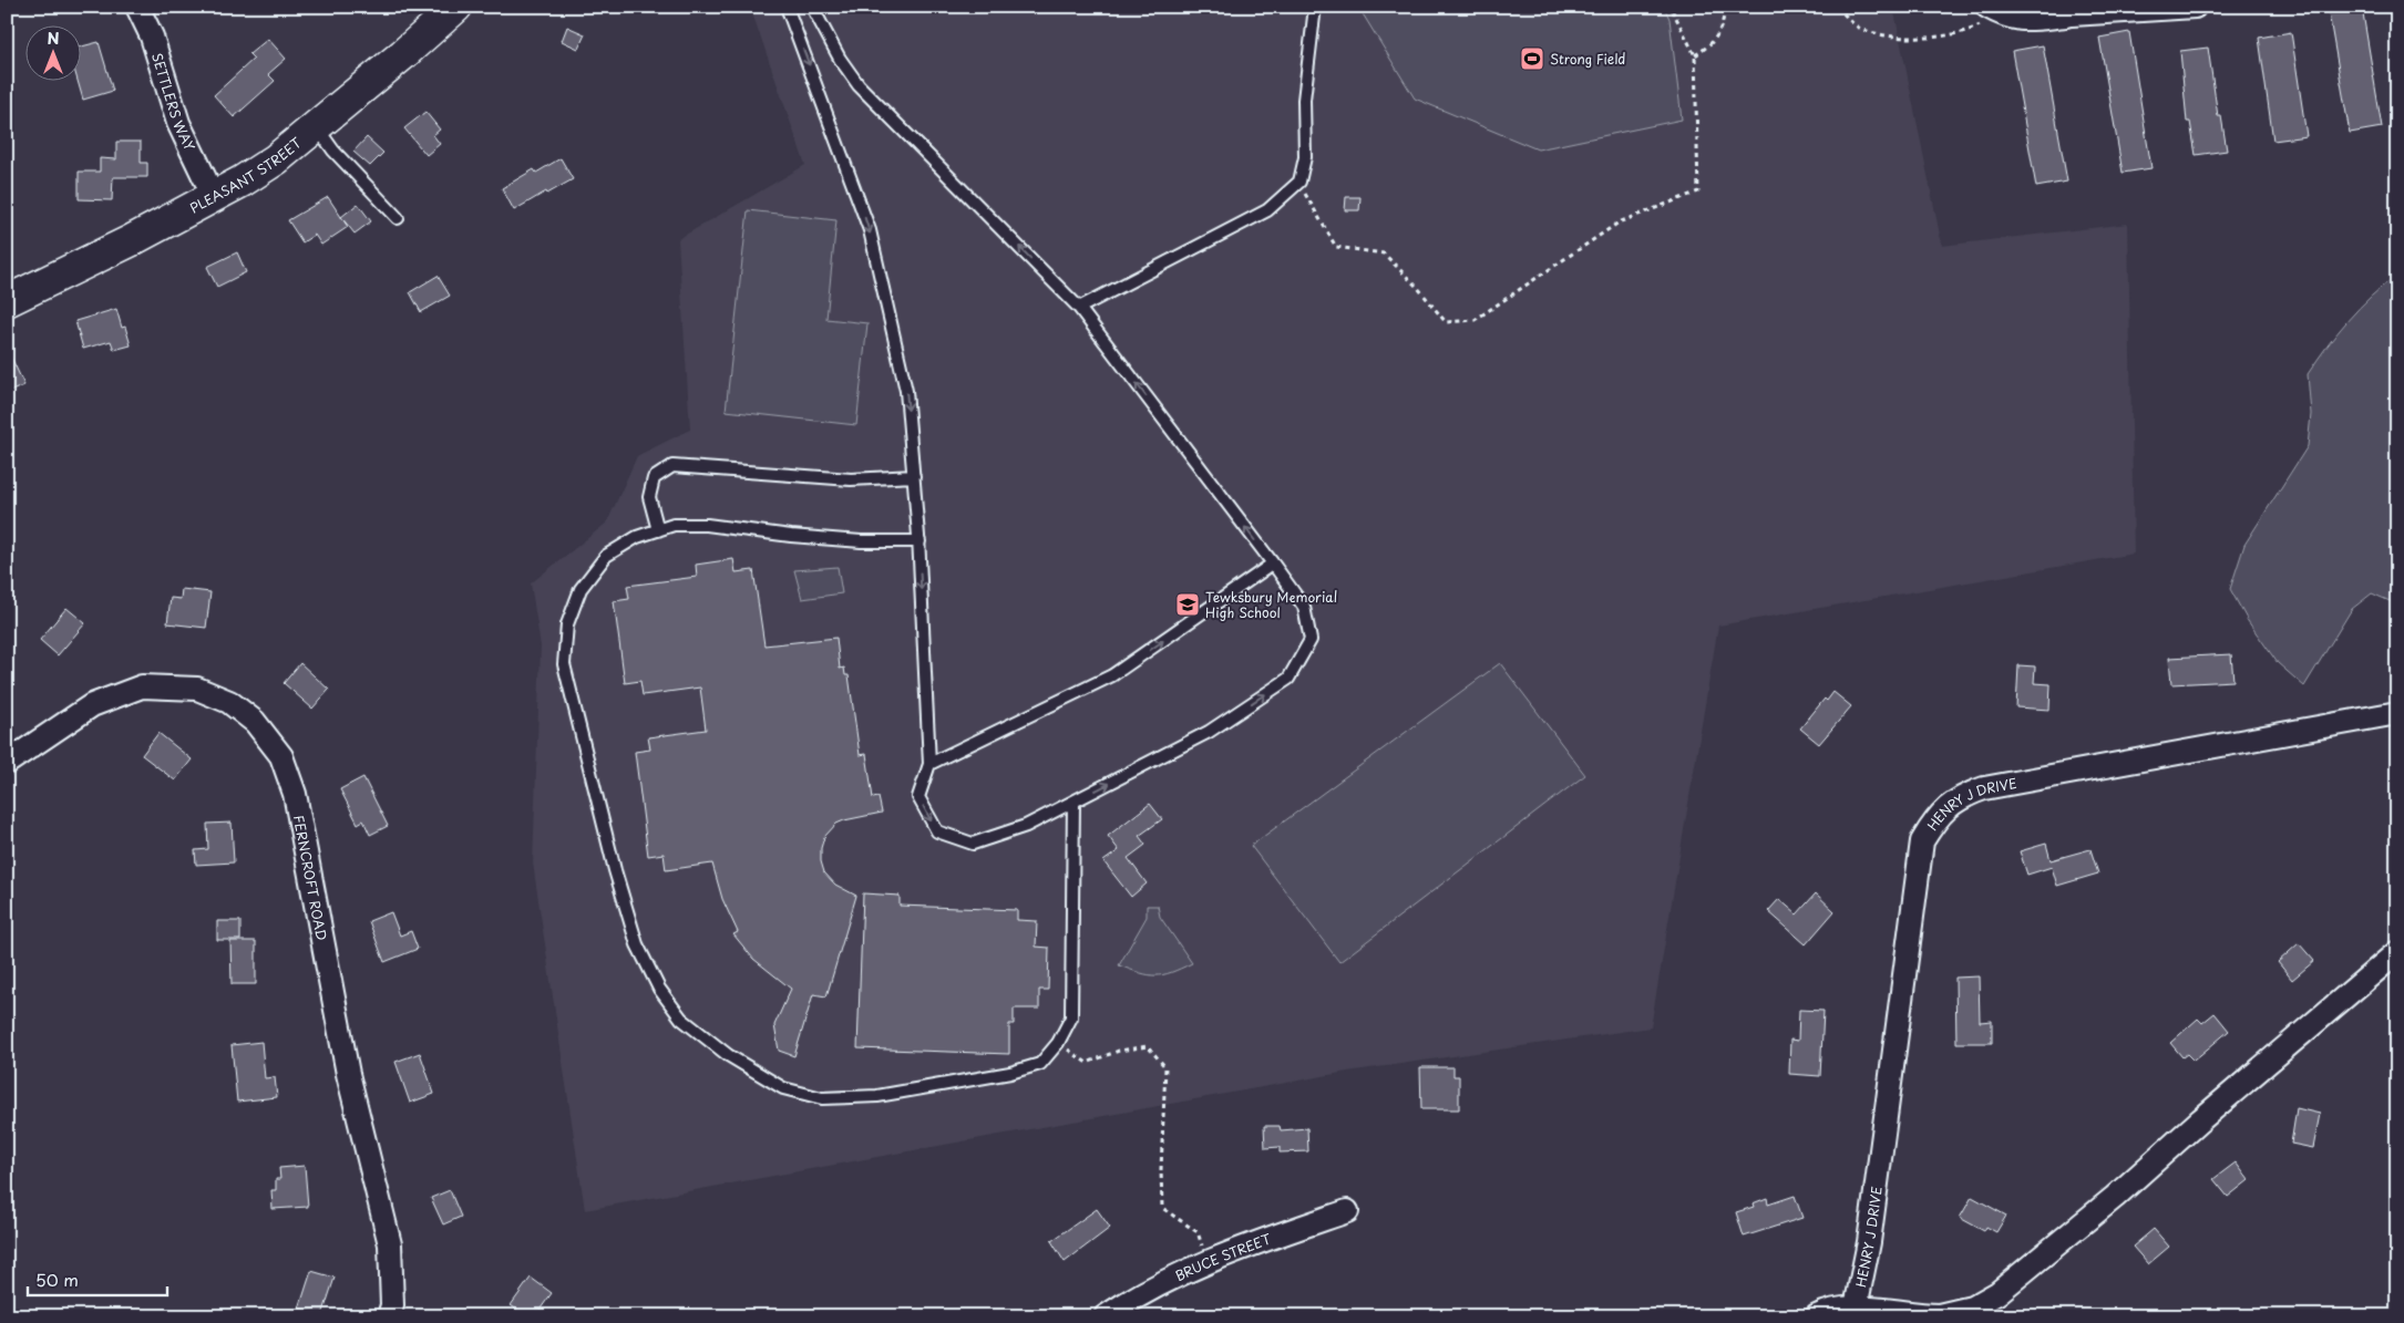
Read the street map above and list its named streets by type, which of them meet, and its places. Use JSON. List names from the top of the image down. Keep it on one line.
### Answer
{"streets":{"main road":["PLEASANT STREET"],"street":["SETTLERS WAY","HENRY J DRIVE","FERNCROFT ROAD","BRUCE STREET"]},"crossings":[["SETTLERS WAY","PLEASANT STREET"]],"places":{"sports":["Strong Field"],"school or university":["Tewksbury Memorial High School"]},"scale_bar":"50 m","north":"top"}
